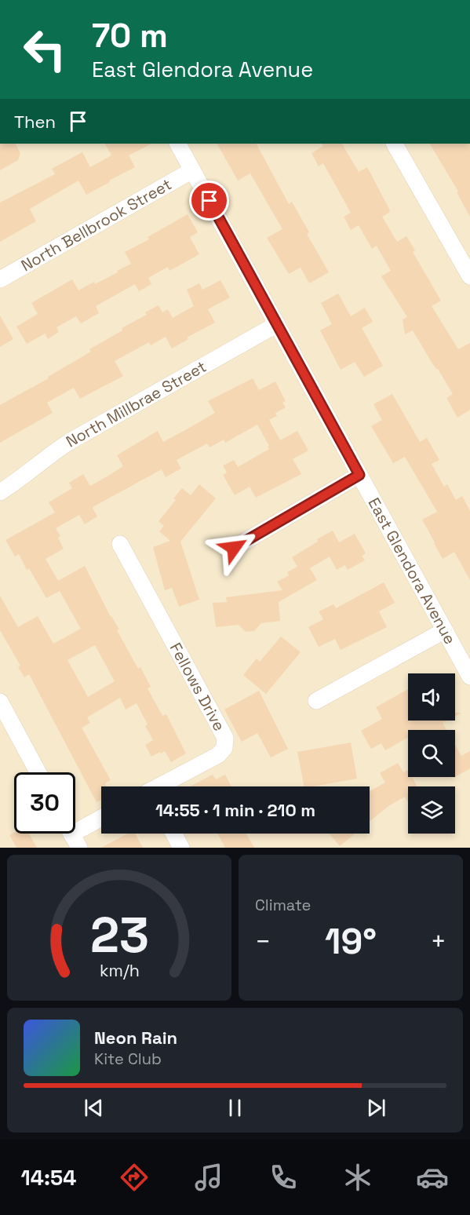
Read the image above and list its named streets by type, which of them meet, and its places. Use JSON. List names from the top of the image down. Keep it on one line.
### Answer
{"streets":{"street":["North Bellbrook Street","North Millbrae Street","East Glendora Avenue","Fellows Drive"]},"crossings":[["North Bellbrook Street","East Glendora Avenue"],["North Millbrae Street","East Glendora Avenue"]],"page":{"turn":["70 m","East Glendora Avenue"],"then":"Then","limit":"30","trip":"14:55 · 1 min · 210 m","tile":"Climate","heat":["−","19°","+"],"song":["Neon Rain","Kite Club"],"tabs":"14:54","gauge":["23","km/h"]}}
